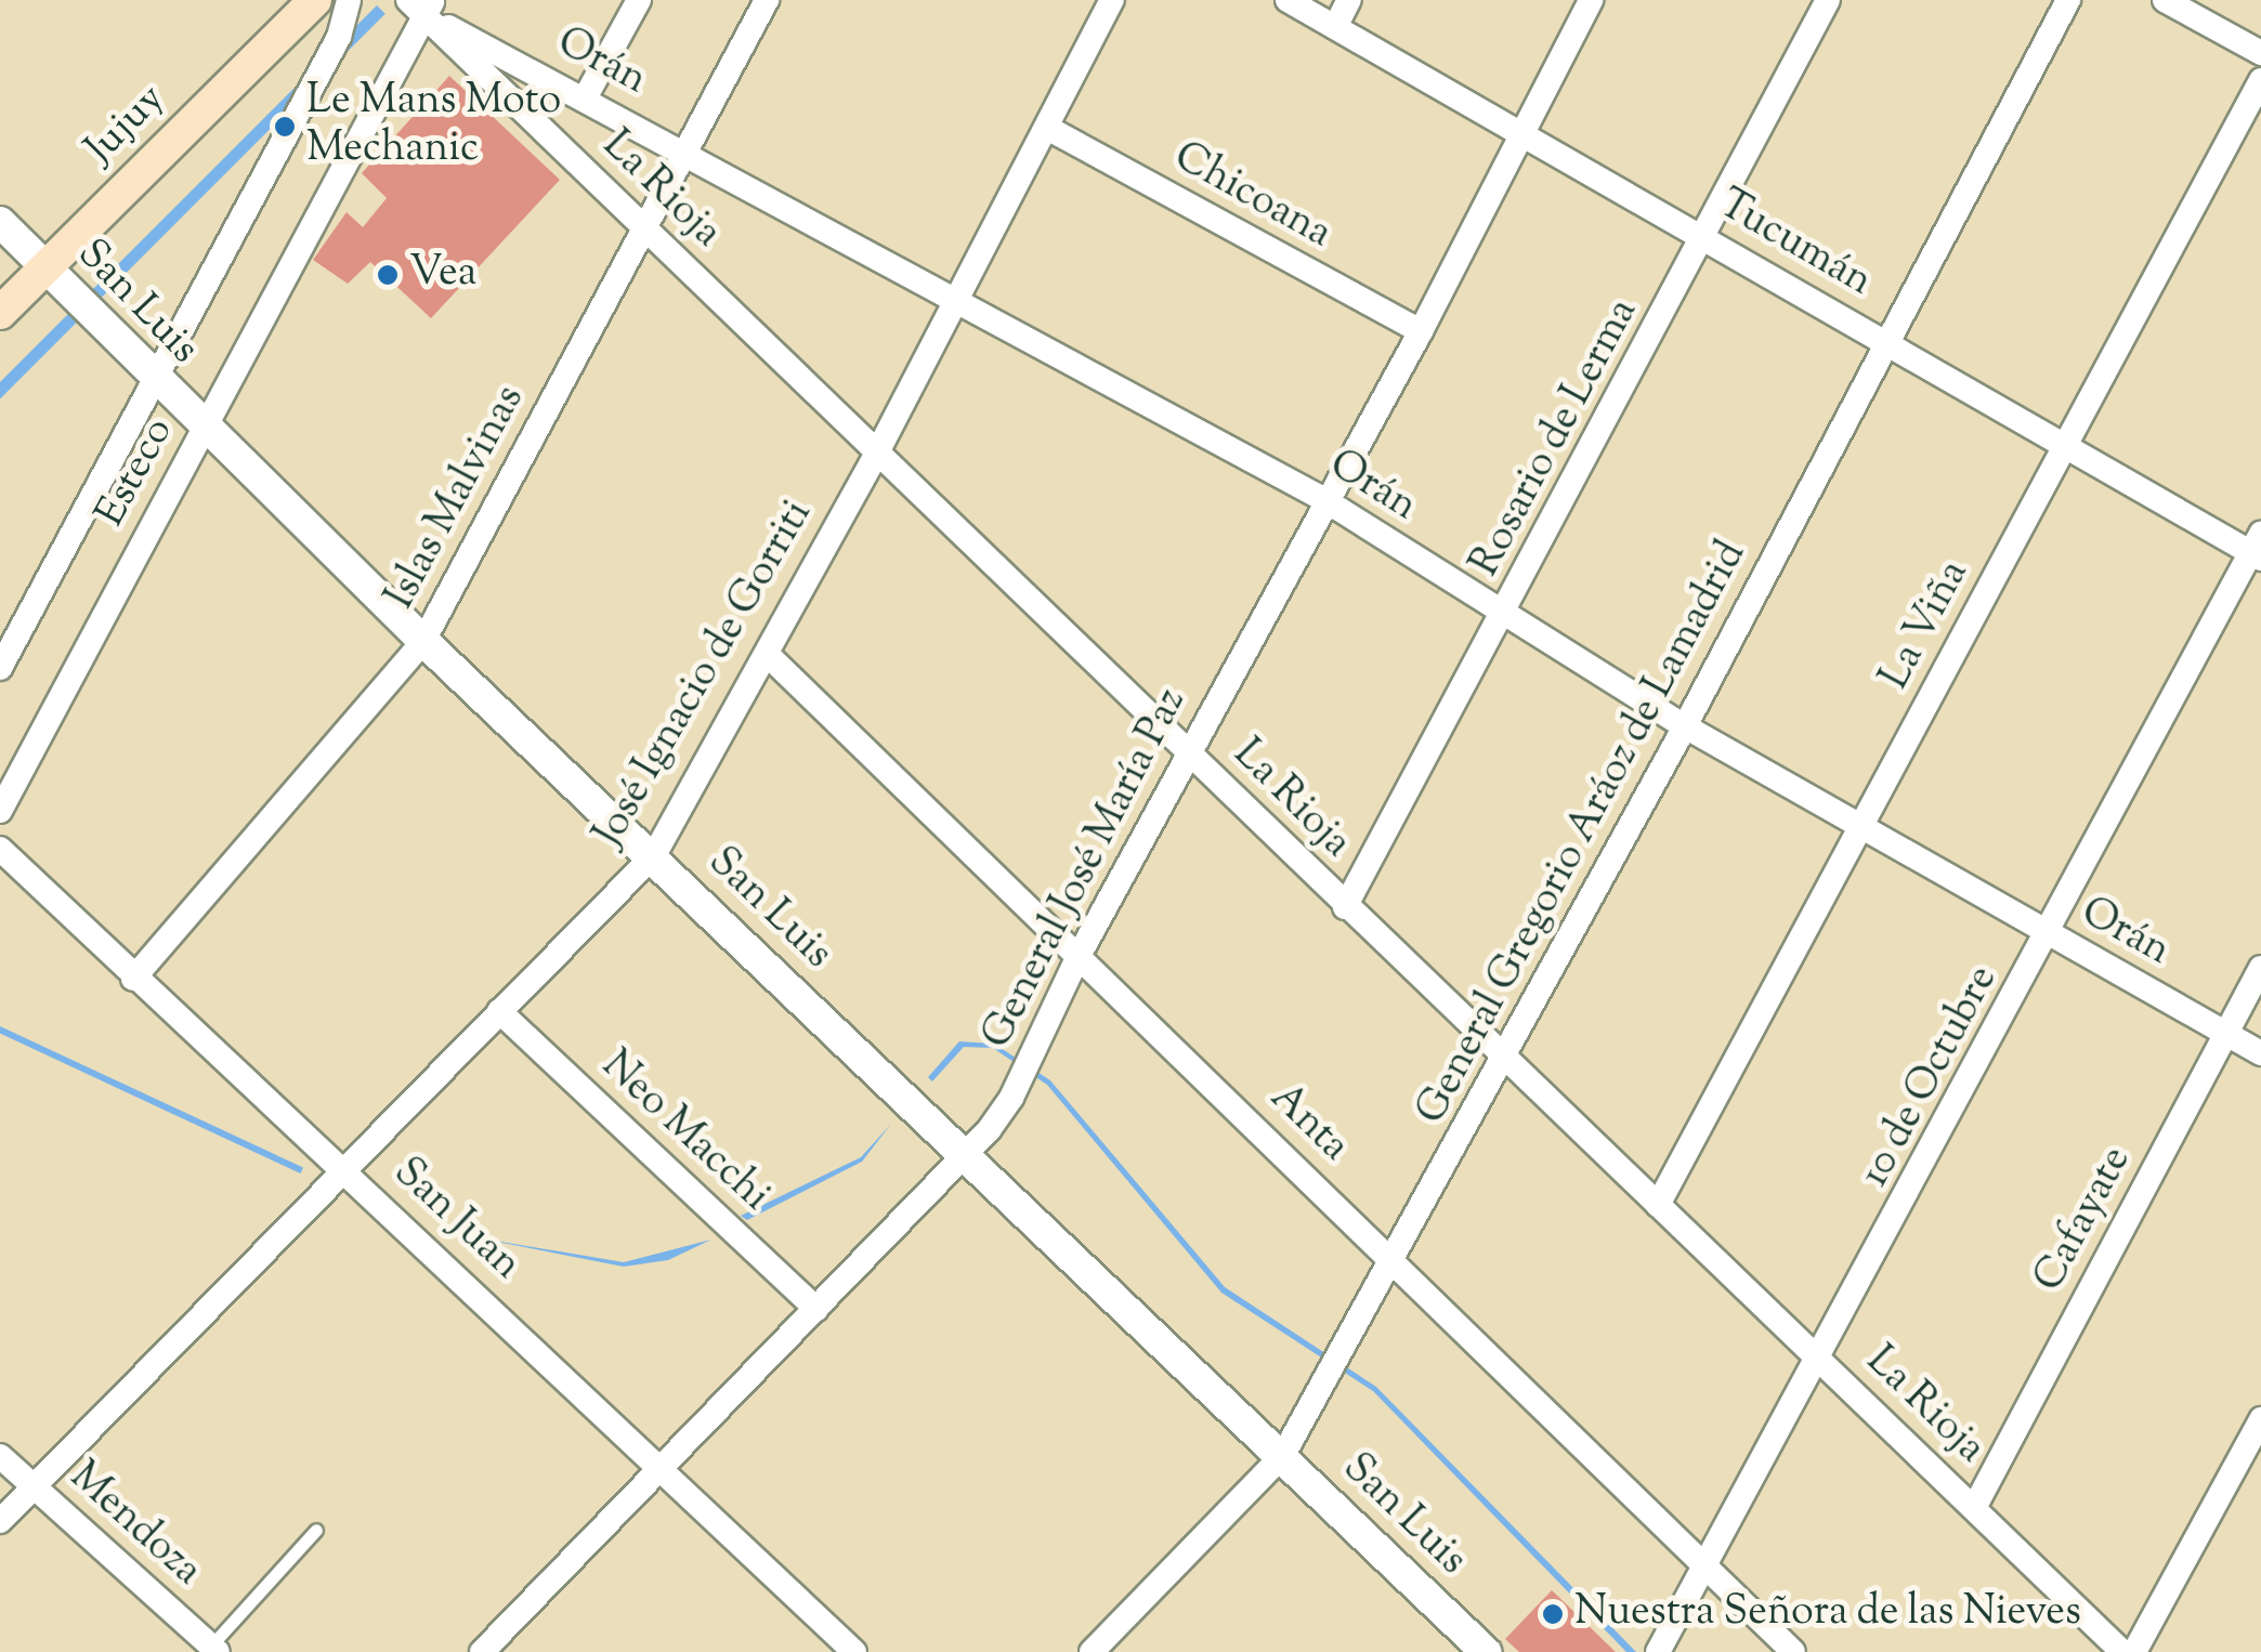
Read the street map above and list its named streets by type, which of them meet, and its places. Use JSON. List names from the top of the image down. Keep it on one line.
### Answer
{"streets":{"main road":["Jujuy"],"street":["Orán","La Rioja","Chicoana","Tucumán","San Luis","Rosario de Lerma","Esteco","Islas Malvinas","La Viña","José Ignacio de Gorriti","General Gregorio Aráoz de Lamadrid","General José María Paz","10 de Octubre","Anta","Neo Macchi","San Juan","Cafayate","Mendoza"]},"crossings":[["Orán","La Rioja"],["Orán","Rosario de Lerma"],["Orán","Esteco"],["Orán","Islas Malvinas"],["Orán","La Viña"],["Orán","José Ignacio de Gorriti"],["Orán","General Gregorio Aráoz de Lamadrid"],["Orán","General José María Paz"],["Orán","10 de Octubre"],["Orán","Cafayate"],["Jujuy","San Luis"],["La Rioja","Rosario de Lerma"],["La Rioja","Esteco"],["La Rioja","Islas Malvinas"],["La Rioja","La Viña"],["La Rioja","José Ignacio de Gorriti"],["La Rioja","General Gregorio Aráoz de Lamadrid"],["La Rioja","General José María Paz"],["La Rioja","10 de Octubre"],["La Rioja","Cafayate"],["Chicoana","José Ignacio de Gorriti"],["Chicoana","General José María Paz"],["Tucumán","Rosario de Lerma"],["Tucumán","La Viña"],["Tucumán","General Gregorio Aráoz de Lamadrid"],["Tucumán","General José María Paz"],["Tucumán","10 de Octubre"],["San Luis","Esteco"],["San Luis","Islas Malvinas"],["San Luis","José Ignacio de Gorriti"],["San Luis","General Gregorio Aráoz de Lamadrid"],["San Luis","General José María Paz"],["Islas Malvinas","San Juan"],["José Ignacio de Gorriti","Anta"],["José Ignacio de Gorriti","Neo Macchi"],["José Ignacio de Gorriti","San Juan"],["José Ignacio de Gorriti","Mendoza"],["General Gregorio Aráoz de Lamadrid","Anta"],["General José María Paz","Anta"],["General José María Paz","Neo Macchi"],["General José María Paz","San Juan"],["10 de Octubre","Anta"]],"places":["Le Mans Moto Mechanic","Vea","Nuestra Señora de las Nieves"]}
